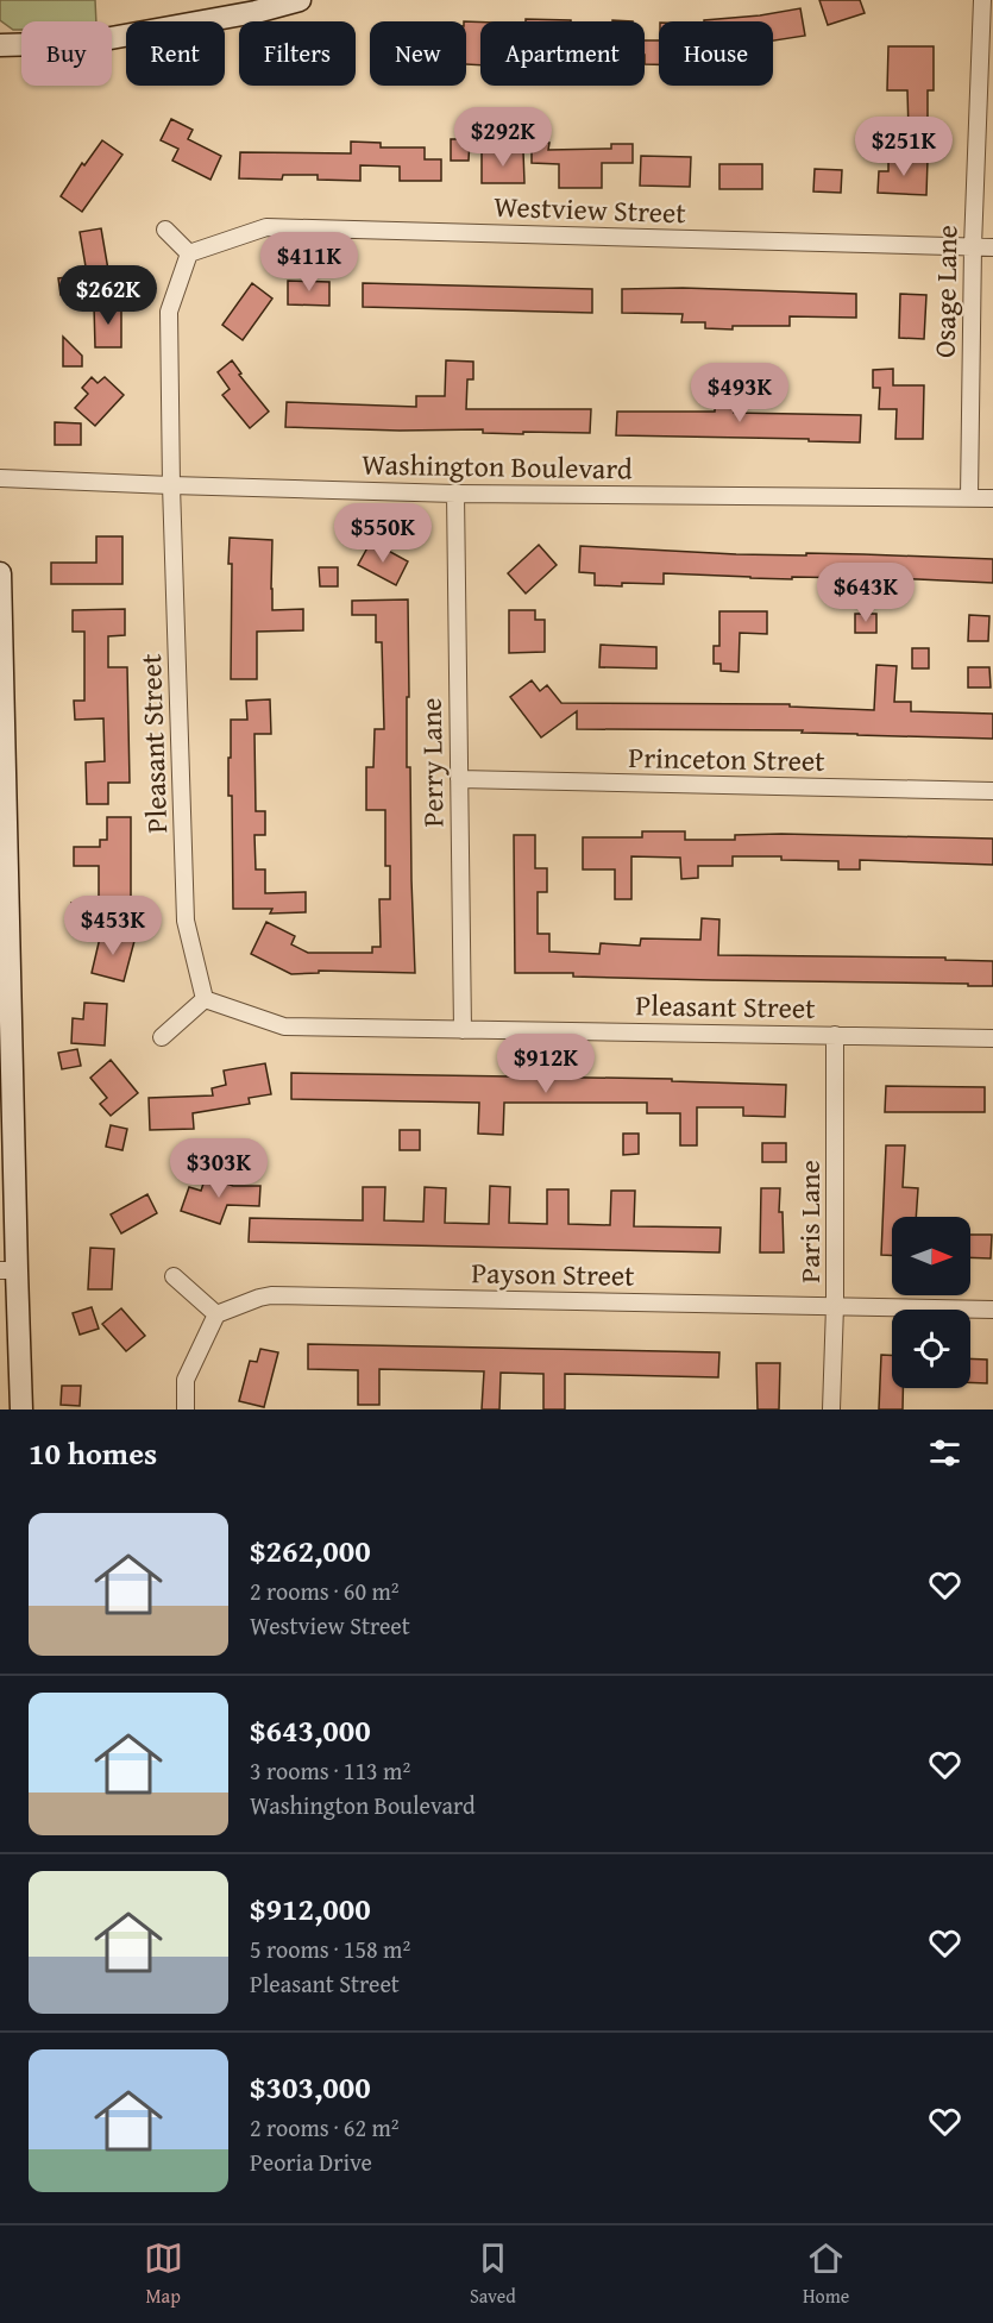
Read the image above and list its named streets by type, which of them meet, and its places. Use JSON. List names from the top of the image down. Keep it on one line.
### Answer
{"streets":{"street":["Westview Street","Osage Lane","Washington Boulevard","Pleasant Street","Princeton Street","Perry Lane","Paris Lane","Payson Street"]},"crossings":[["Westview Street","Osage Lane"],["Osage Lane","Washington Boulevard"],["Washington Boulevard","Pleasant Street"],["Washington Boulevard","Perry Lane"],["Pleasant Street","Perry Lane"],["Pleasant Street","Paris Lane"],["Princeton Street","Perry Lane"],["Paris Lane","Payson Street"]],"north":"right","page":{"chip":["Buy","Rent","Filters","New","Apartment","House"],"price":["$292K","$251K","$411K","$262K","$493K","$550K","$643K","$453K","$912K","$303K"],"heading":"10 homes","list":[{"name":"$262,000","note":"2 rooms · 60 m² · Westview Street"},{"name":"$643,000","note":"3 rooms · 113 m² · Washington Boulevard"},{"name":"$912,000","note":"5 rooms · 158 m² · Pleasant Street"},{"name":"$303,000","note":"2 rooms · 62 m² · Peoria Drive"}],"tabs":["Map","Saved","Home"]}}
